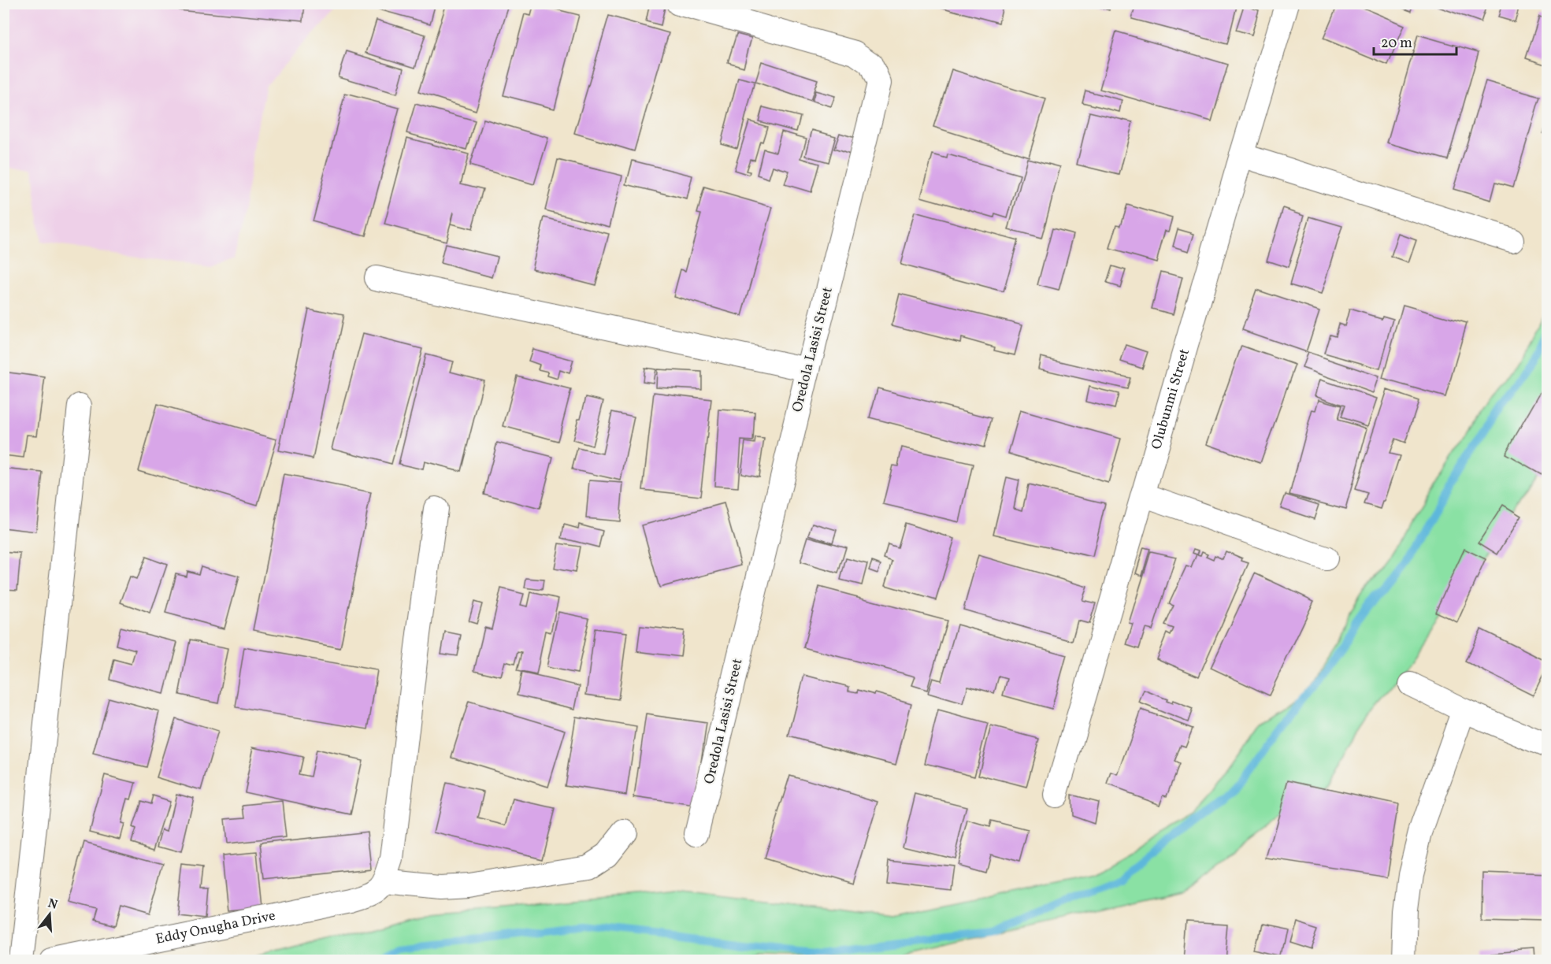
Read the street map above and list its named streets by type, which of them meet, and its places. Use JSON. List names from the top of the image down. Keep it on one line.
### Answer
{"streets":{"street":["Oredola Lasisi Street","Olubunmi Street","Eddy Onugha Drive"]},"scale_bar":"20 m","north":"top"}
